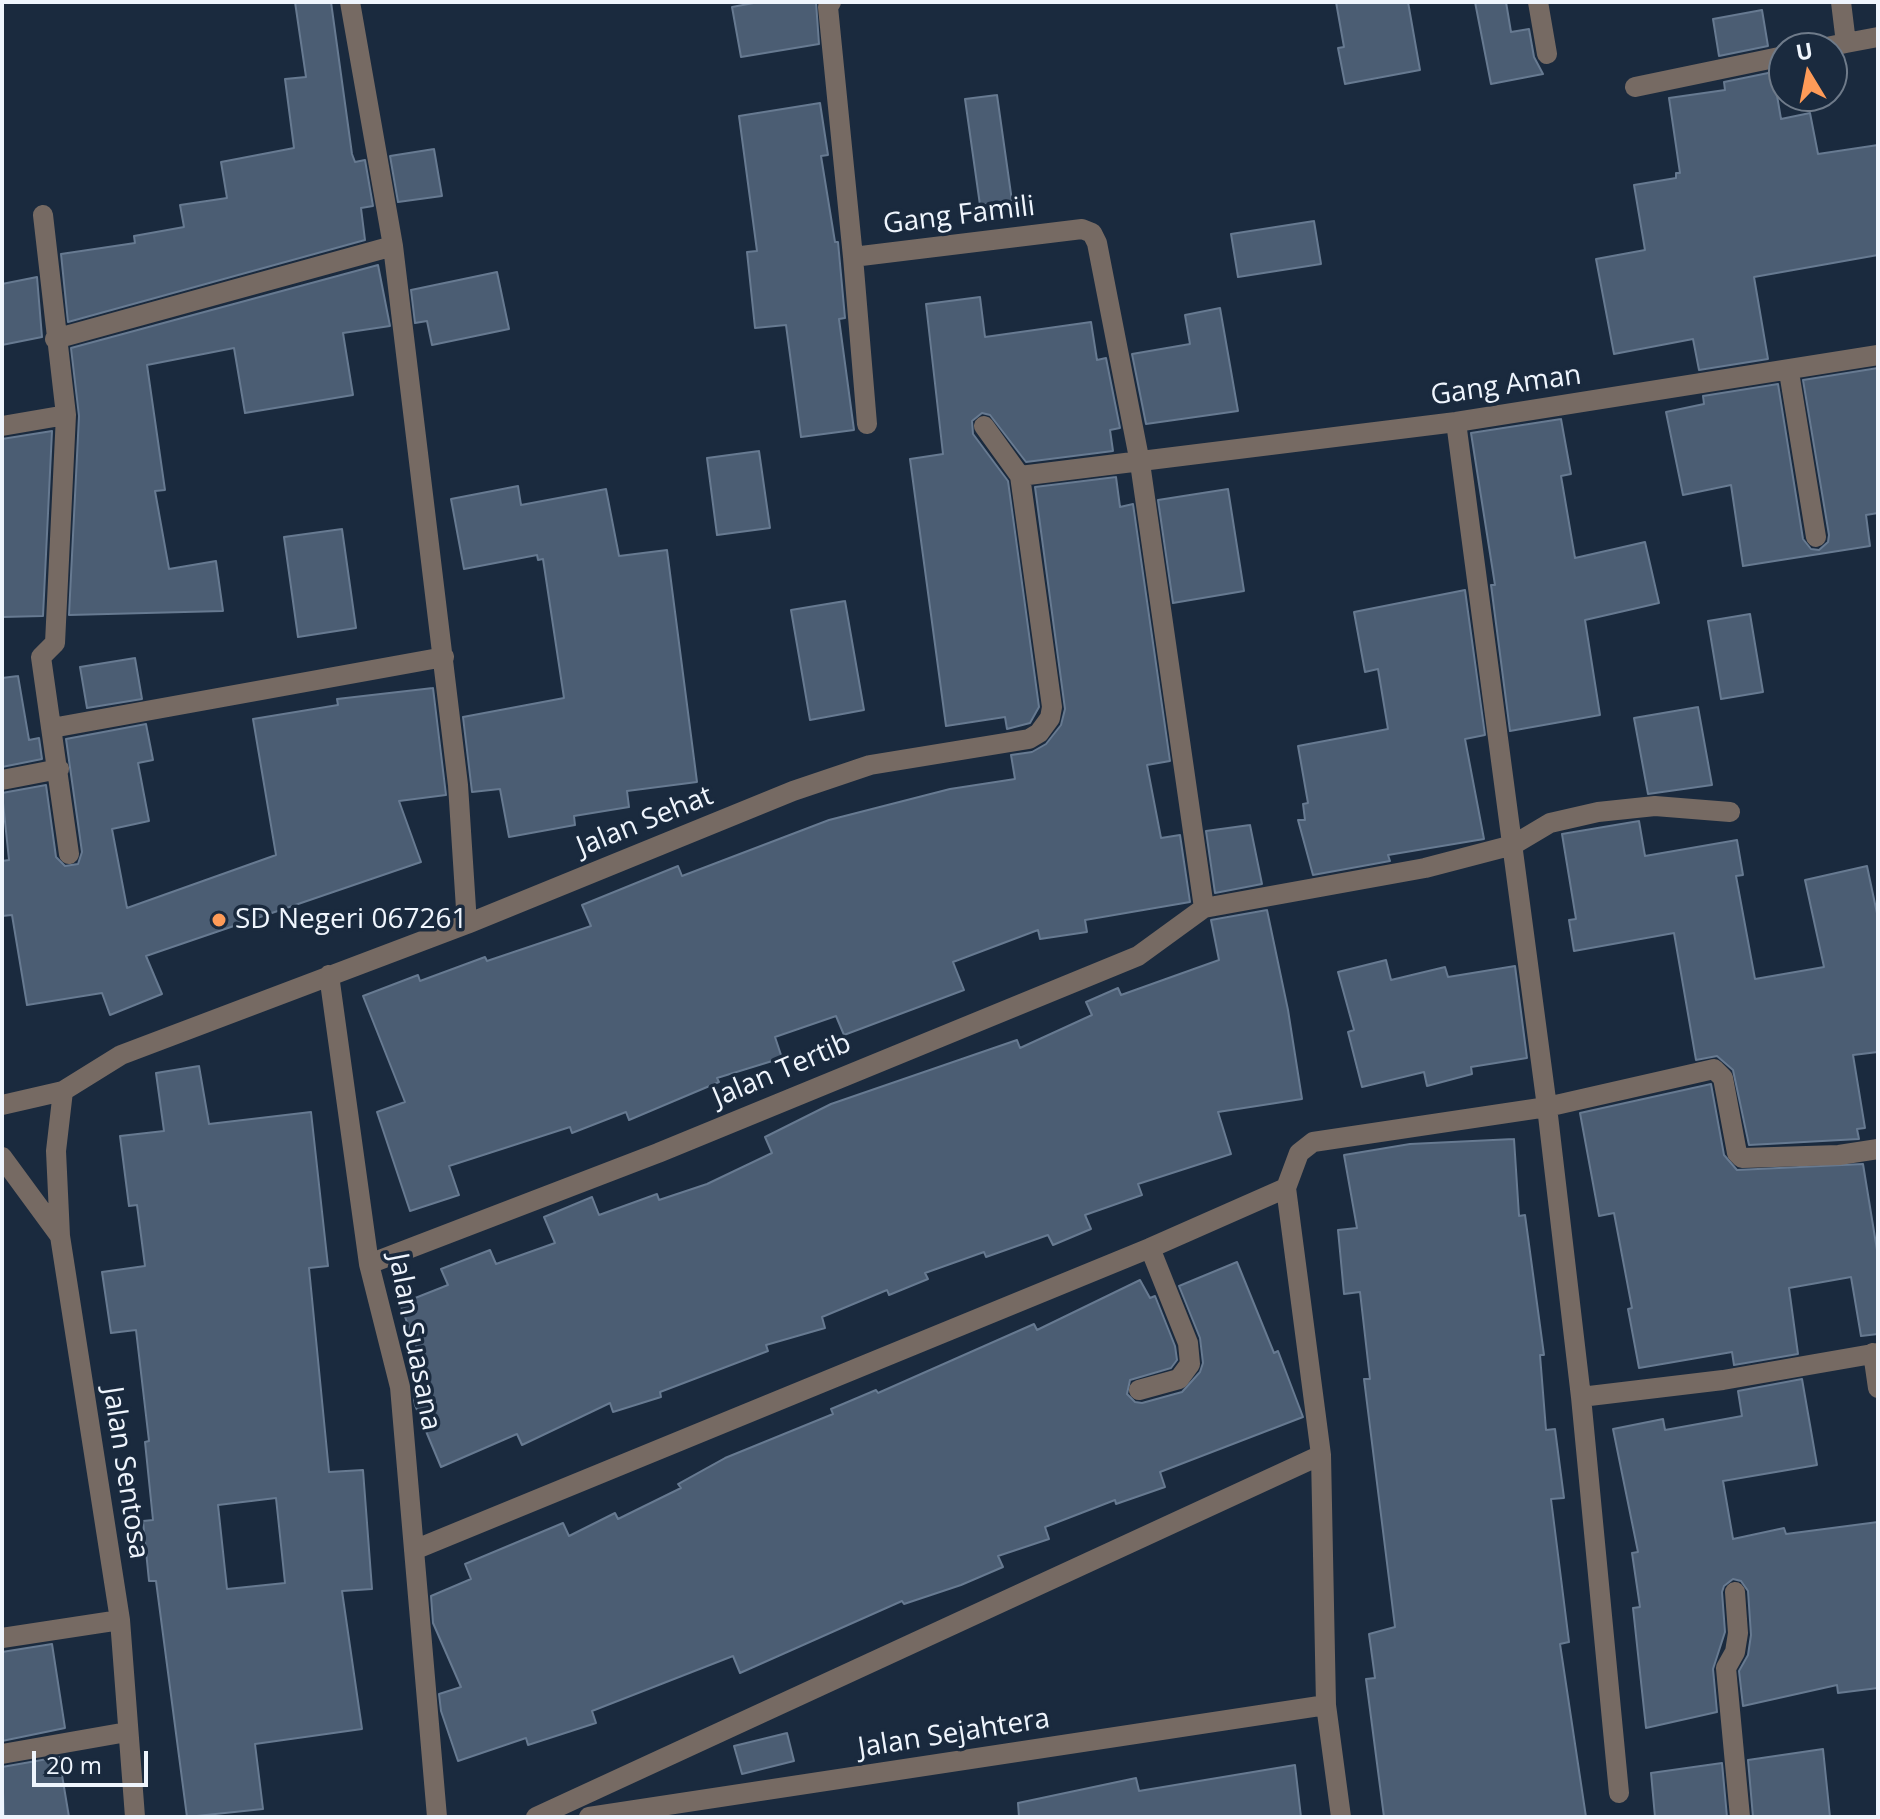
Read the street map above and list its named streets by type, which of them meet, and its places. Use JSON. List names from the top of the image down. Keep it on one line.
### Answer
{"streets":{"street":["Gang Famili","Gang Aman","Jalan Sehat","Jalan Tertib","Jalan Suasana","Jalan Sentosa","Jalan Sejahtera"]},"crossings":[["Gang Famili","Gang Aman"],["Jalan Sehat","Jalan Suasana"],["Jalan Tertib","Jalan Suasana"]],"places":["SD Negeri 067261"],"scale_bar":"20 m","north":"top"}
